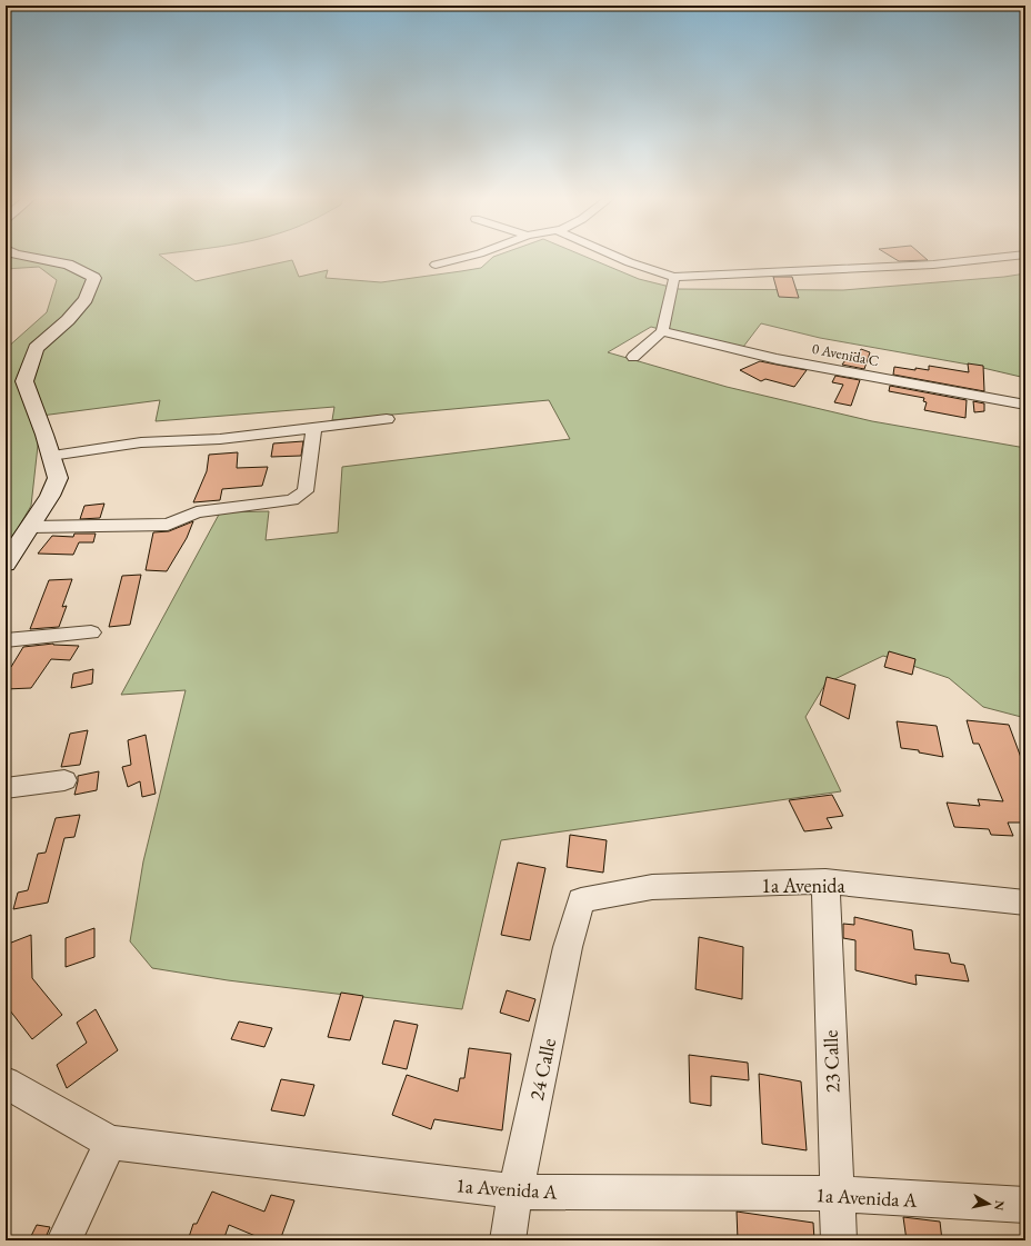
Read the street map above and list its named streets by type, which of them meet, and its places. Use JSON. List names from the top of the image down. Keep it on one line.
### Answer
{"streets":{"street":["0 Avenida C","1a Avenida","23 Calle","24 Calle","1a Avenida A"]},"crossings":[["1a Avenida","23 Calle"],["1a Avenida","24 Calle"],["23 Calle","1a Avenida A"],["24 Calle","1a Avenida A"]],"north":"right"}
